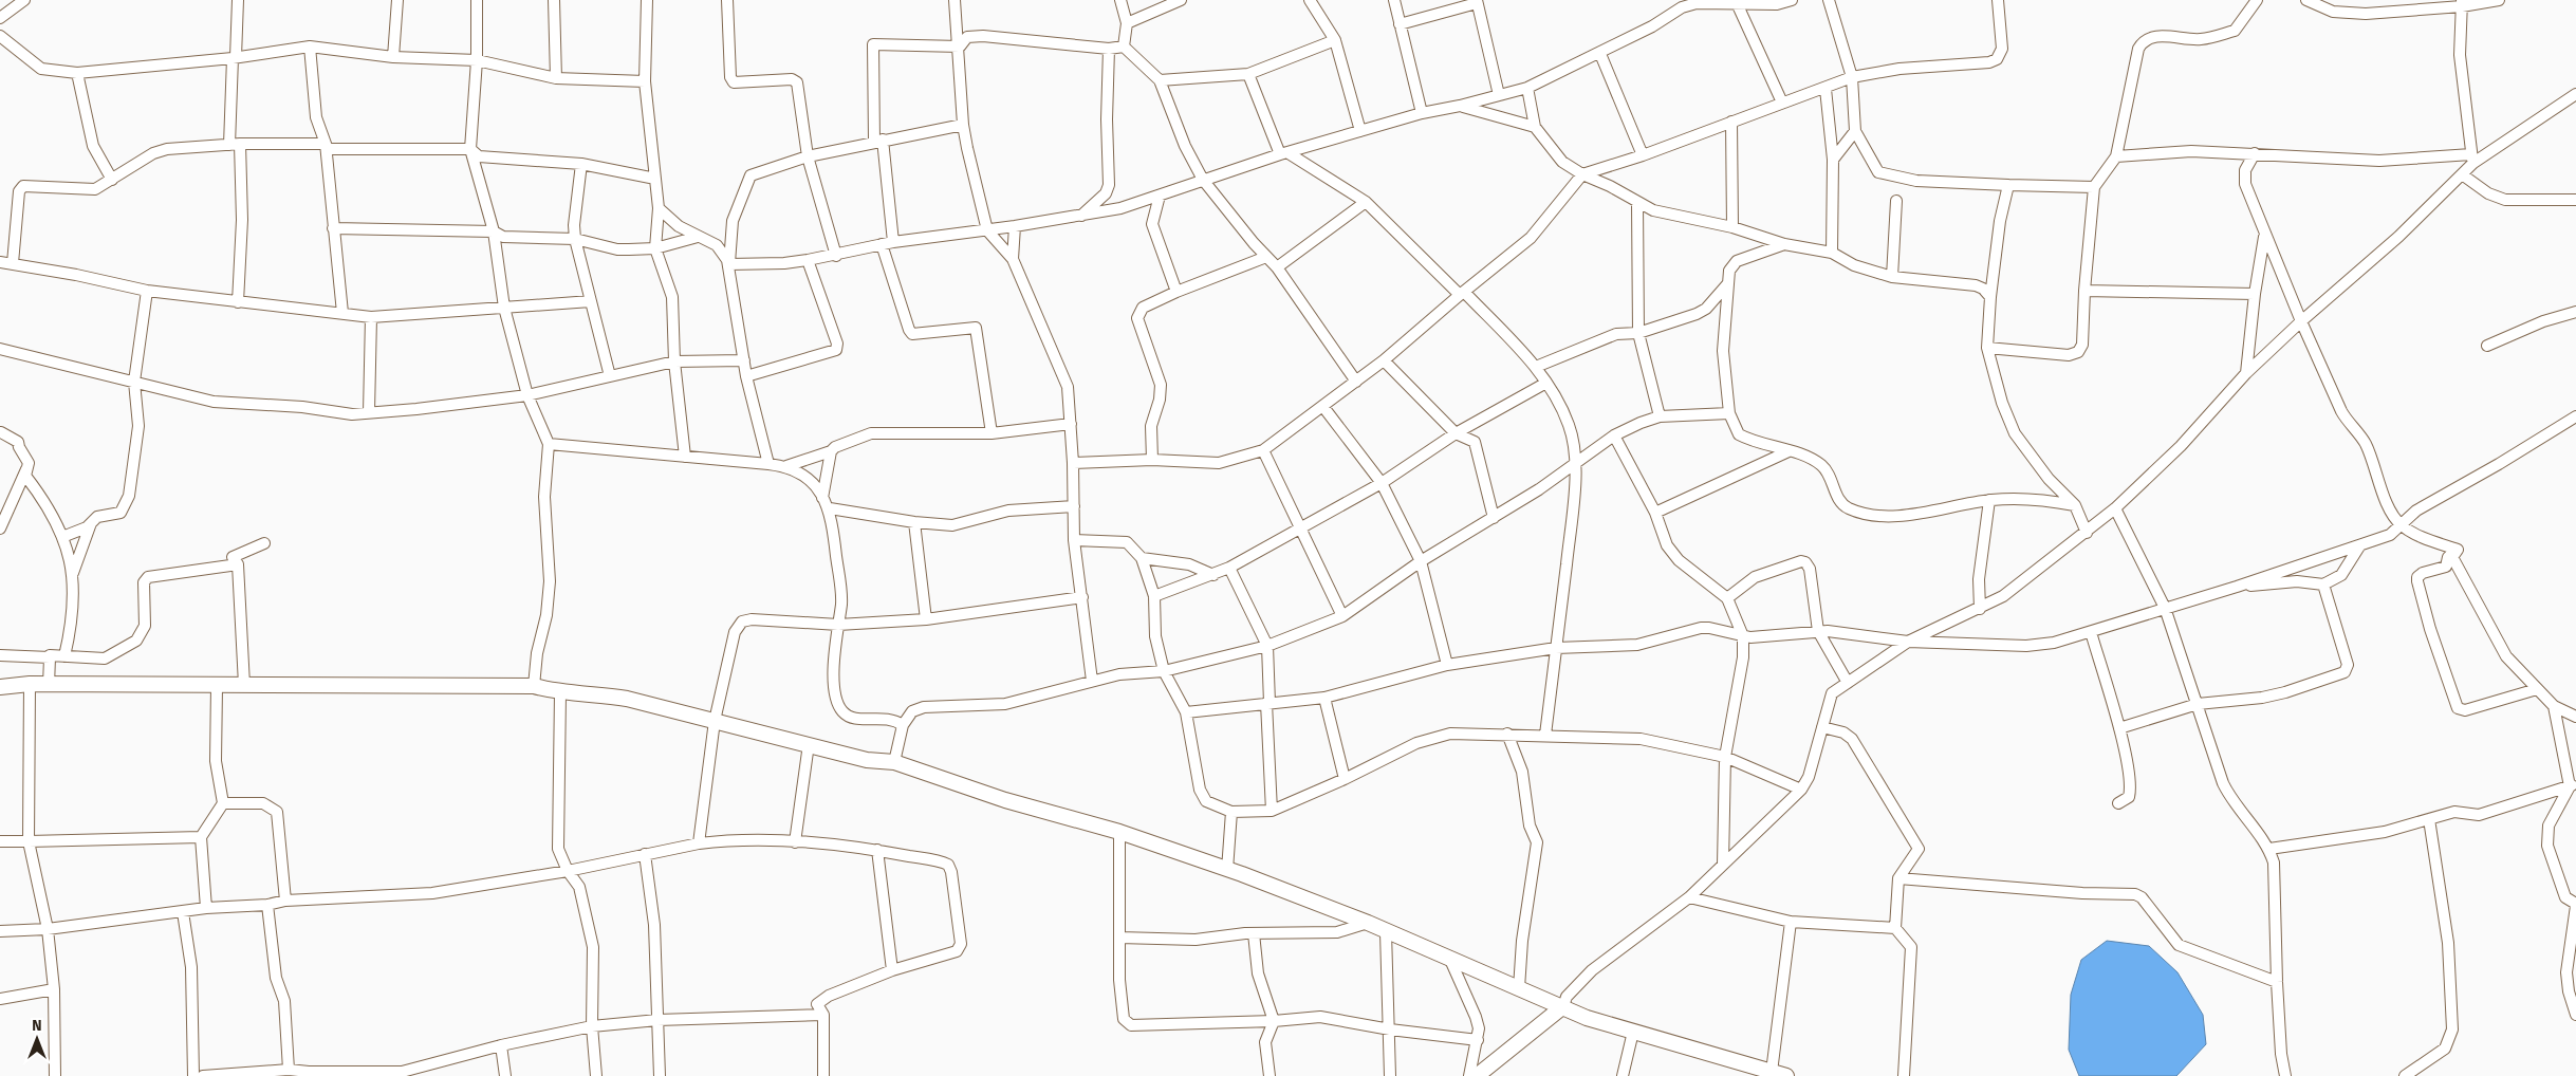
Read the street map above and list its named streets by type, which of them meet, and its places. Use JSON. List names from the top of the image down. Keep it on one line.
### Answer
{"north":"top"}
